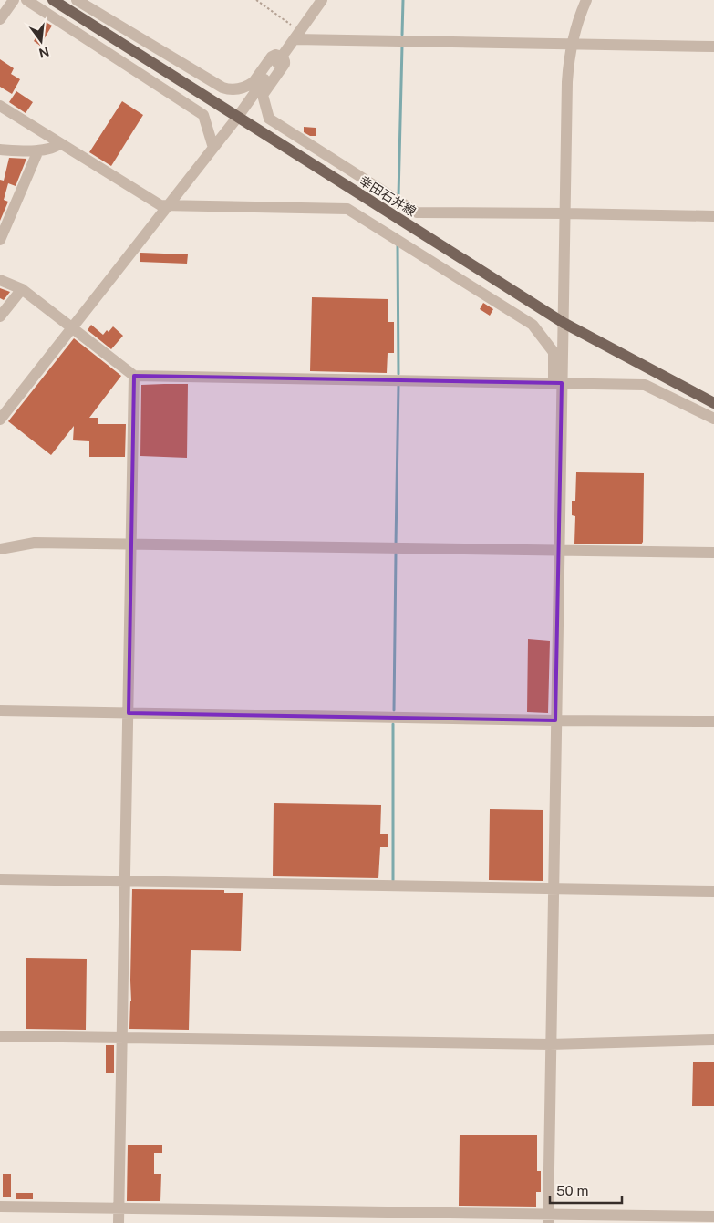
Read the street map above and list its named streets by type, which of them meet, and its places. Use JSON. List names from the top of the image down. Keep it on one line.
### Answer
{"streets":{"main road":["幸田石井線"]},"scale_bar":"50 m","north":"bottom"}
